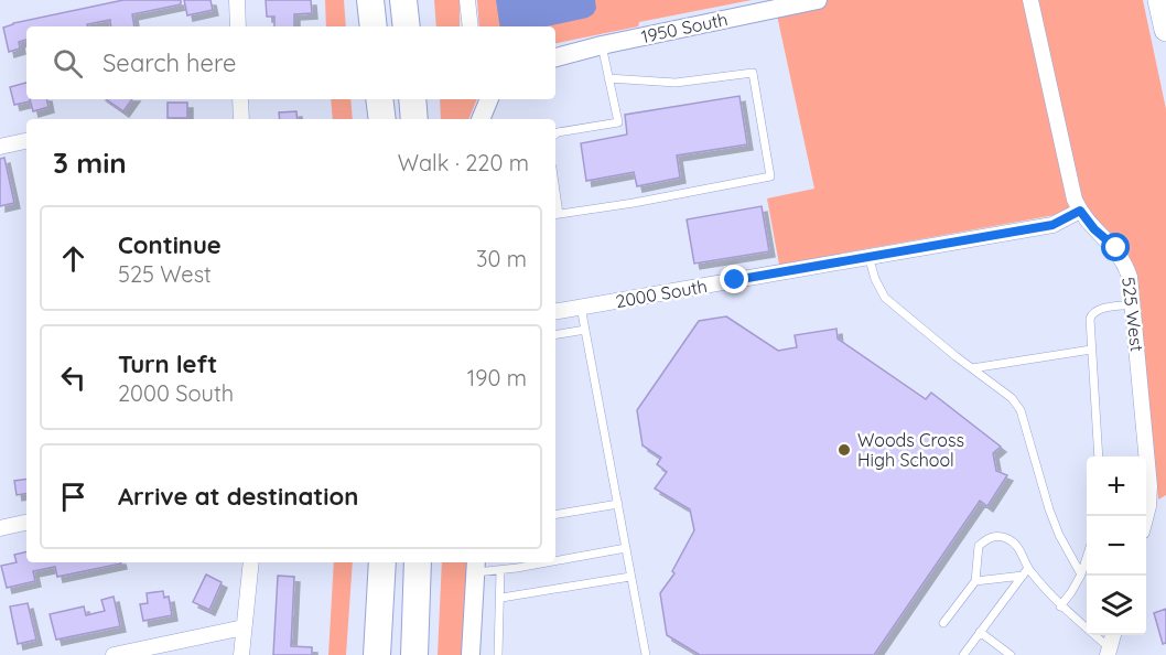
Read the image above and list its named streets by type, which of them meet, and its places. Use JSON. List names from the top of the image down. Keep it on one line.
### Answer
{"streets":{"street":["1950 South","2000 South","525 West"]},"crossings":[["2000 South","525 West"]],"places":["Woods Cross High School"],"page":{"search":"Search here","heading":["3 min","Walk · 220 m"],"list":[["Continue","525 West","30 m"],["Turn left","2000 South","190 m"],"Arrive at destination"],"map_buttons":["+","−"]}}
